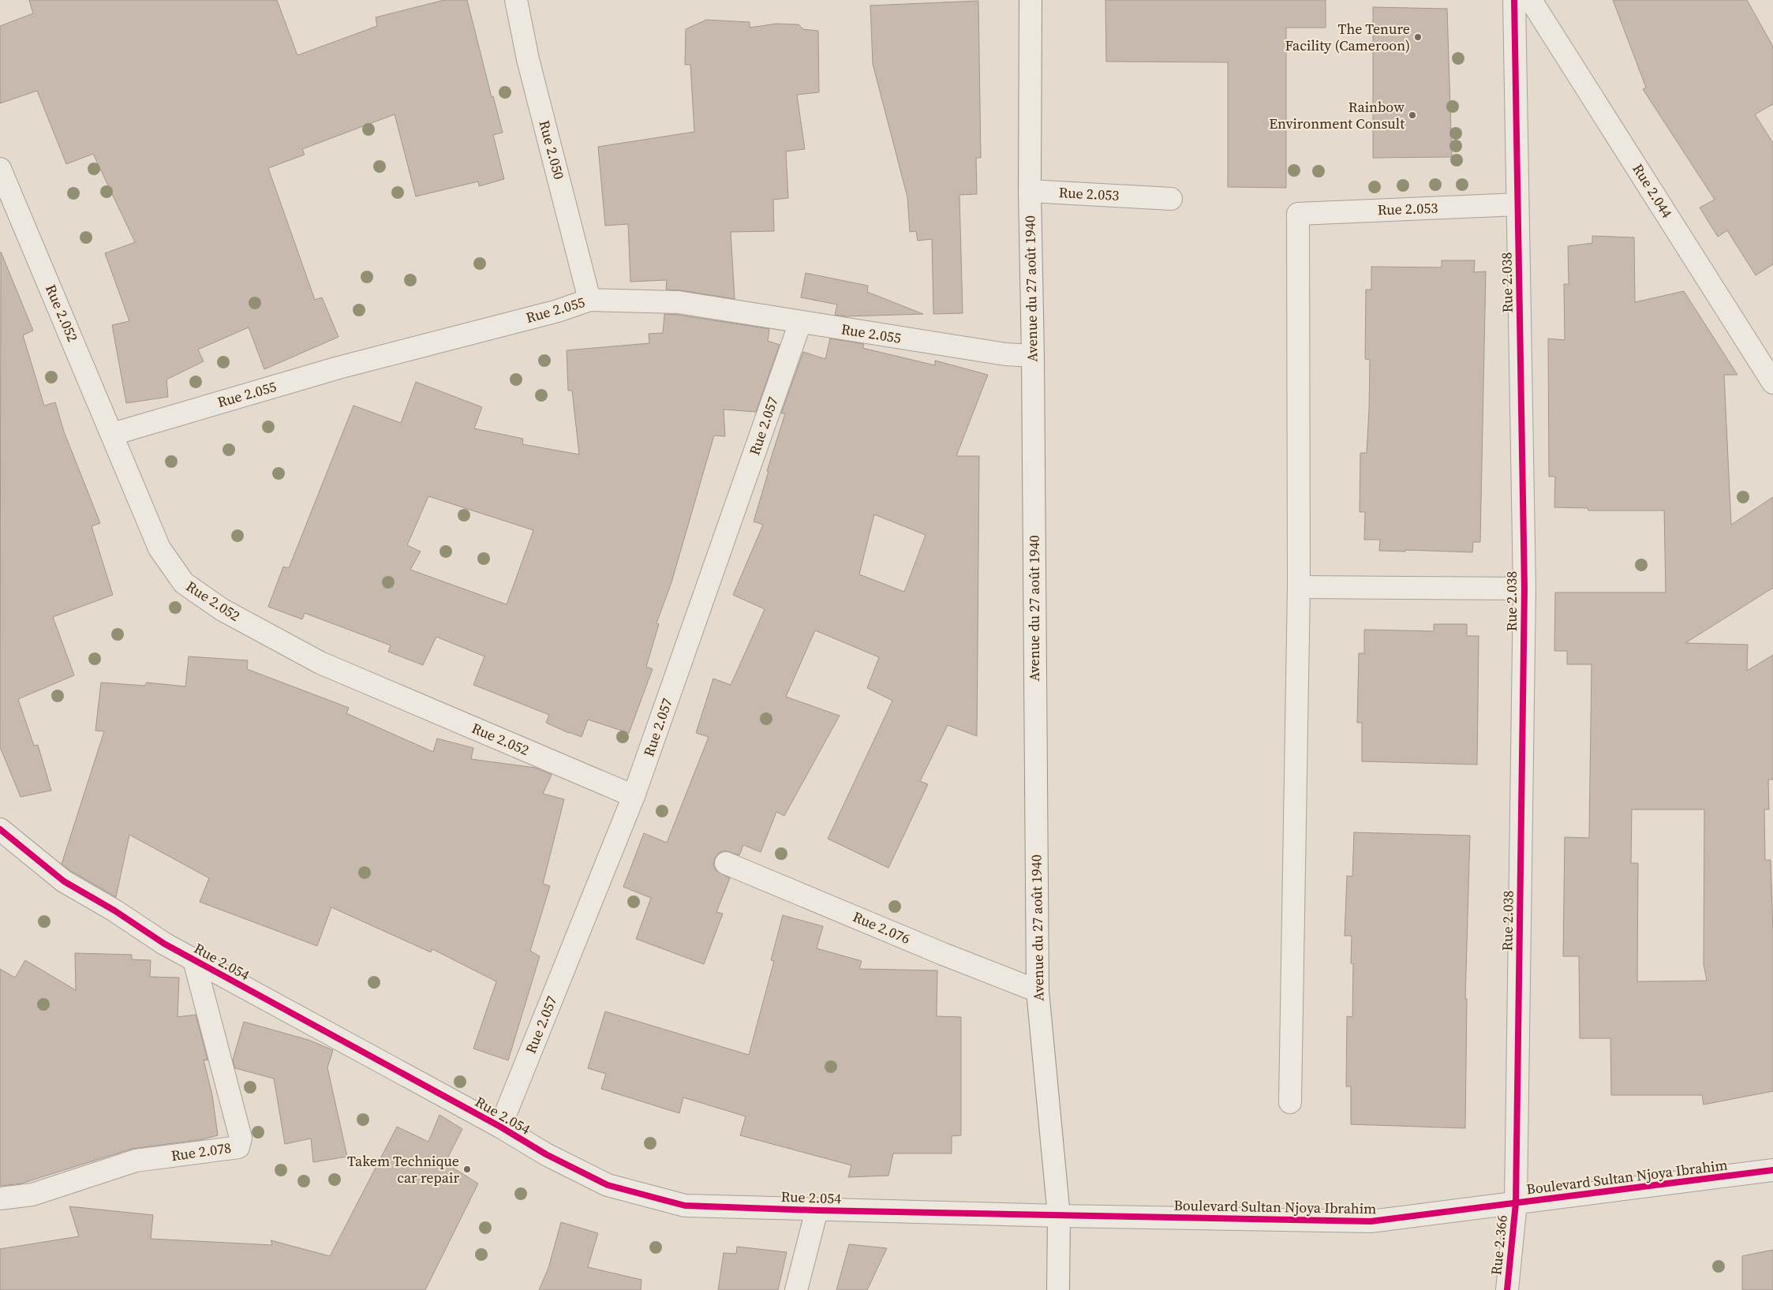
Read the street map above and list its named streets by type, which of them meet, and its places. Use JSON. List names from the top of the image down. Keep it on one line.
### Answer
{"streets":{"street":["Rue 2.050","Rue 2.044","Rue 2.053","Rue 2.038","Avenue du 27 août 1940","Rue 2.055","Rue 2.052","Rue 2.057","Rue 2.076","Rue 2.054","Rue 2.078","Boulevard Sultan Njoya Ibrahim","Rue 2.366"]},"crossings":[["Rue 2.050","Rue 2.055"],["Rue 2.053","Rue 2.038"],["Rue 2.053","Avenue du 27 août 1940"],["Rue 2.038","Boulevard Sultan Njoya Ibrahim"],["Rue 2.038","Rue 2.366"],["Avenue du 27 août 1940","Rue 2.055"],["Avenue du 27 août 1940","Rue 2.076"],["Avenue du 27 août 1940","Rue 2.054"],["Avenue du 27 août 1940","Boulevard Sultan Njoya Ibrahim"],["Rue 2.055","Rue 2.052"],["Rue 2.055","Rue 2.057"],["Rue 2.052","Rue 2.057"],["Rue 2.057","Rue 2.054"],["Rue 2.054","Rue 2.078"],["Rue 2.054","Boulevard Sultan Njoya Ibrahim"],["Boulevard Sultan Njoya Ibrahim","Rue 2.366"]],"places":["The Tenure Facility (Cameroon)","Rainbow Environment Consult","Takem Technique car repair"]}
